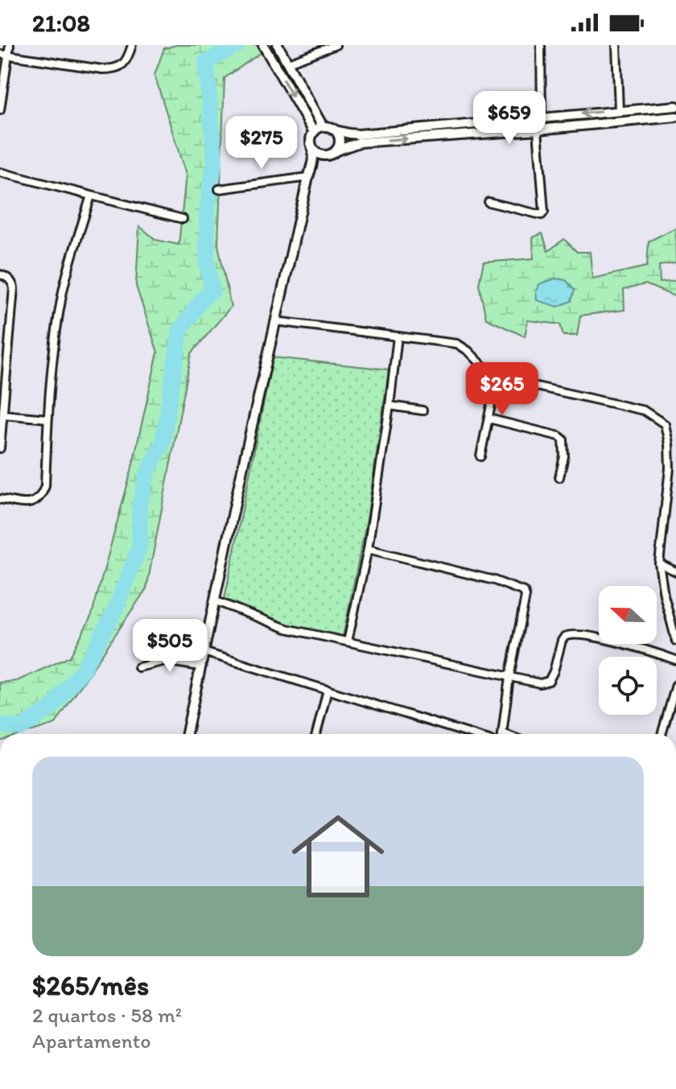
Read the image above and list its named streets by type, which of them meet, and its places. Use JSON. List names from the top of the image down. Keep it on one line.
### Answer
{"north":"left","page":{"status":"21:08","price":["$659","$275","$265","$505"],"list":[{"name":"$265/mês","note":"2 quartos · 58 m² · Apartamento"}]}}
